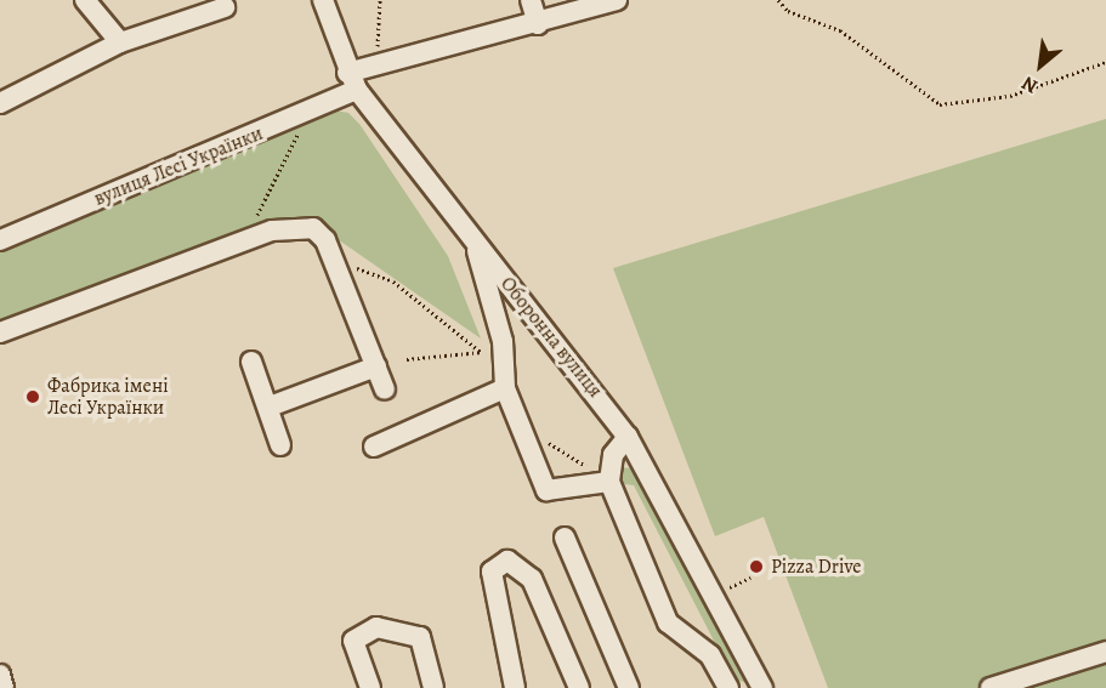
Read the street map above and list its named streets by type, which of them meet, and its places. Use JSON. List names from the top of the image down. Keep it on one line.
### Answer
{"streets":{"street":["вулиця Лесі Українки","Оборонна вулиця"]},"crossings":[["вулиця Лесі Українки","Оборонна вулиця"]],"places":["Фабрика імені Лесі Українки","Pizza Drive"],"north":"bottom left"}
